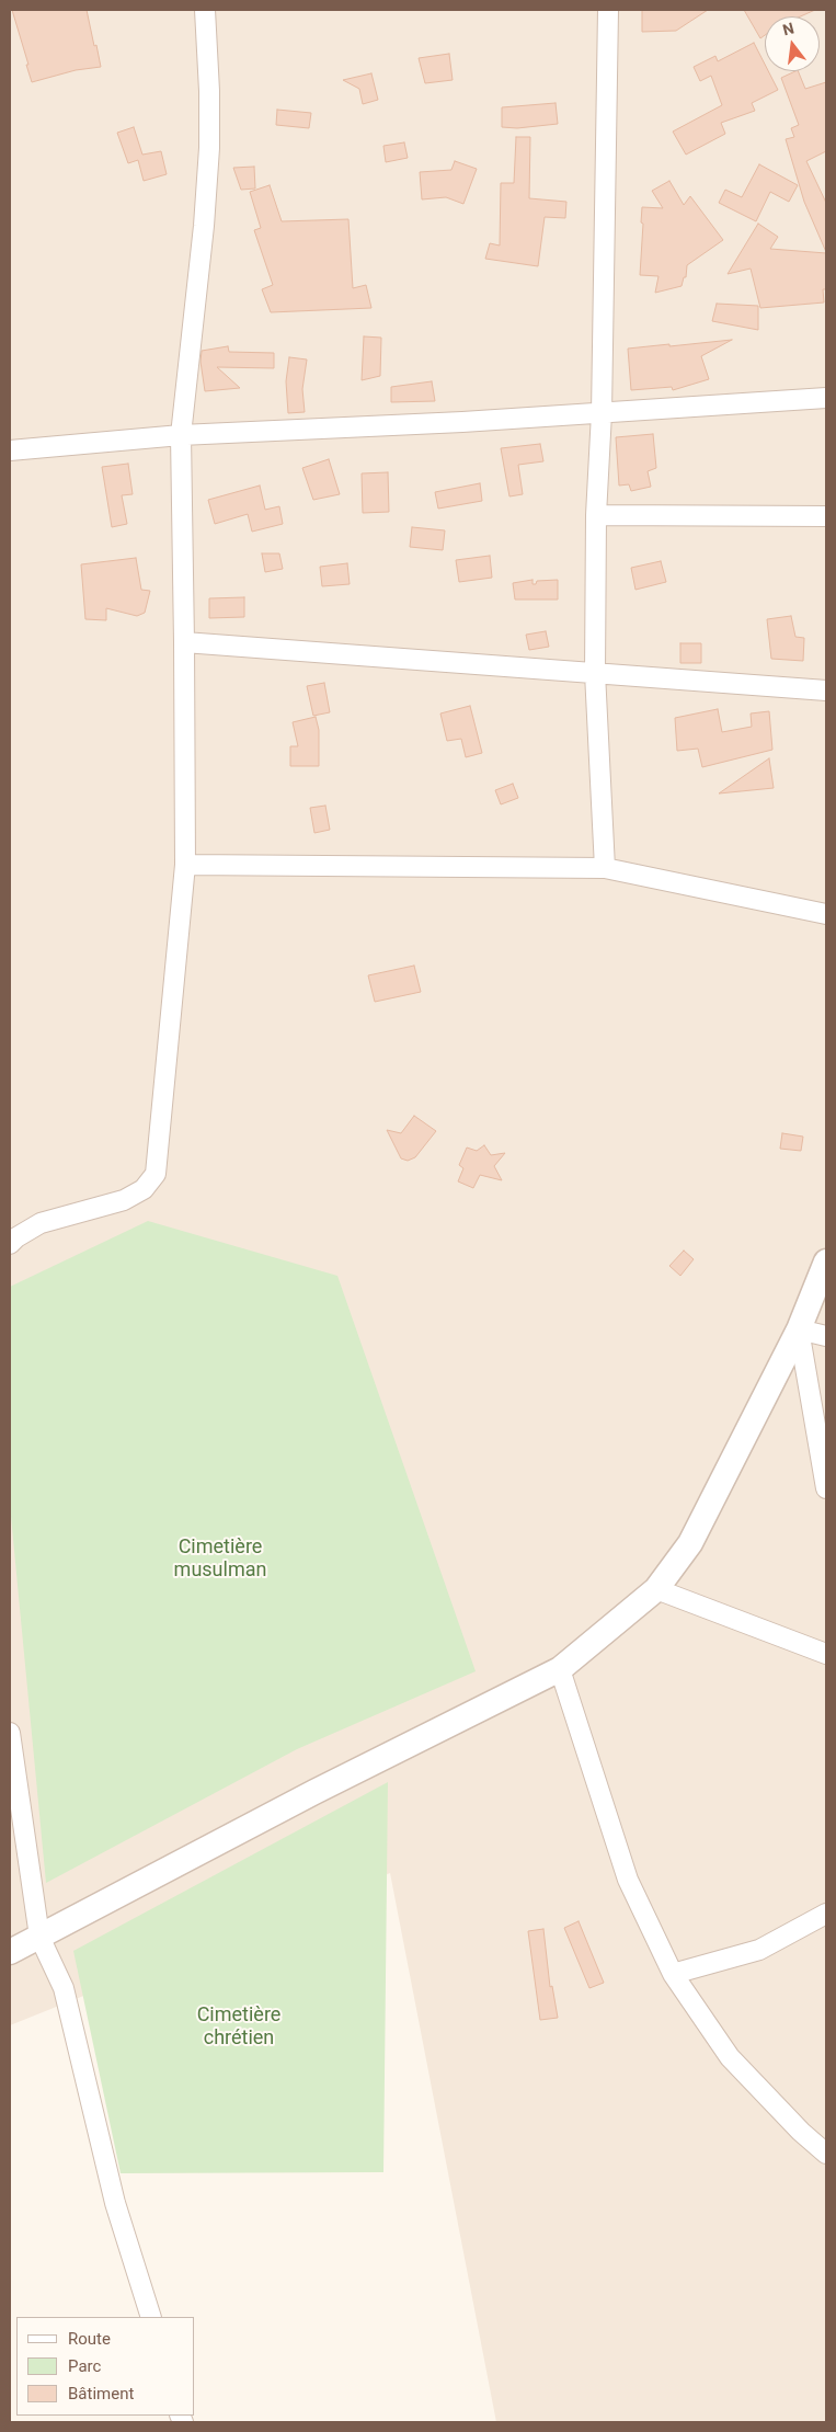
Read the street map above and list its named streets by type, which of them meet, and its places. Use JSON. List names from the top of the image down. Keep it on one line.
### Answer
{"parks":["Cimetière musulman","Cimetière chrétien"],"legend":["Route","Parc","Bâtiment"],"north":"top"}
